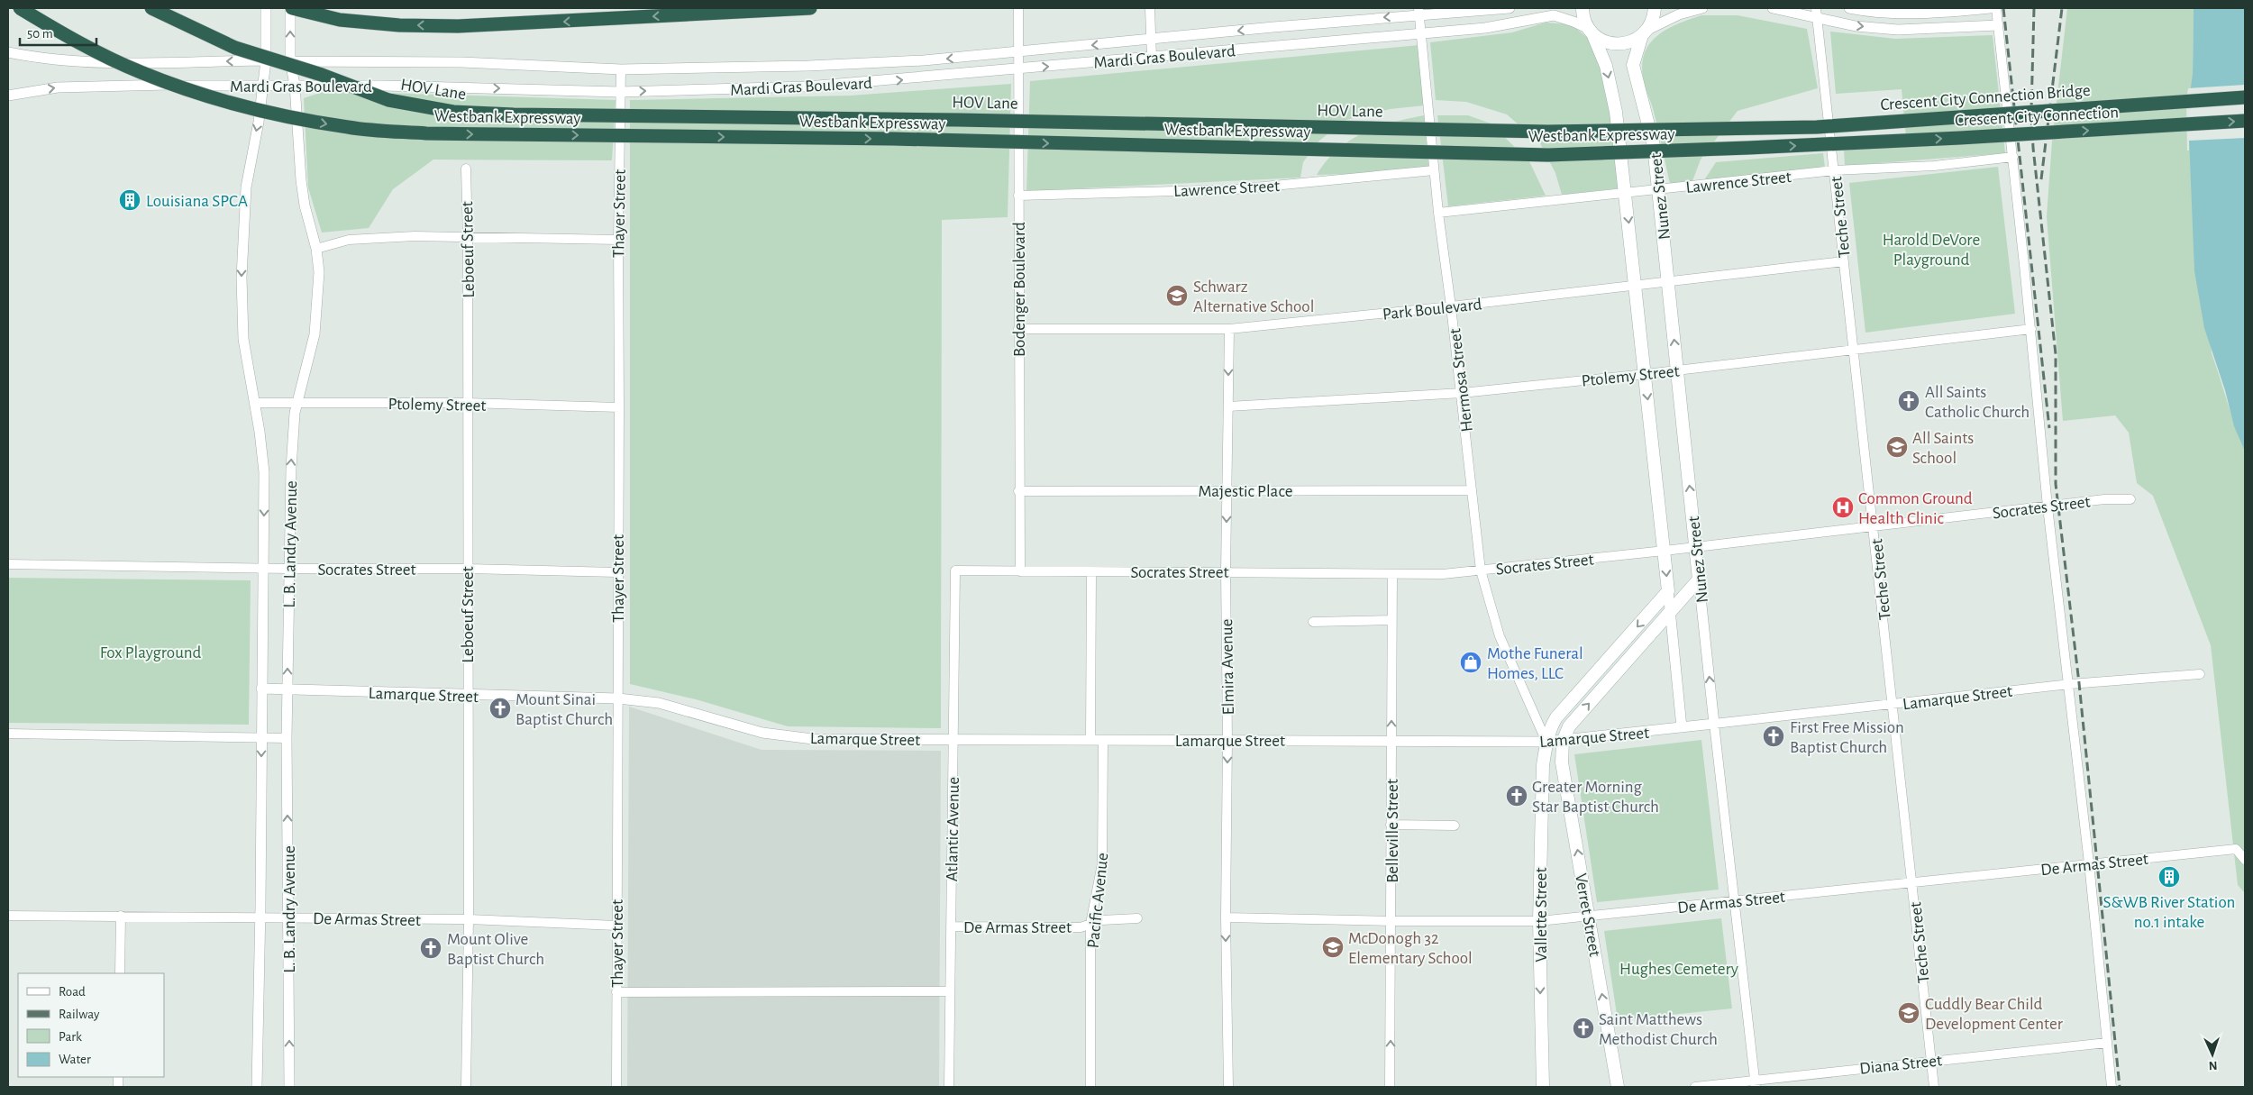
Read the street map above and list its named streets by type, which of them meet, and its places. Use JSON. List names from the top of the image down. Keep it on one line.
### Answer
{"streets":{"highway":["HOV Lane","Crescent City Connection Bridge","Crescent City Connection","Westbank Expressway"],"main road":["Nunez Street","Vallette Street","Verret Street"],"street":["Mardi Gras Boulevard","Lawrence Street","Thayer Street","Teche Street","Leboeuf Street","Bodenger Boulevard","Park Boulevard","Ptolemy Street","Hermosa Street","Majestic Place","Socrates Street","L. B. Landry Avenue","Elmira Avenue","Lamarque Street","Atlantic Avenue","Belleville Street","De Armas Street","Pacific Avenue","Diana Street"]},"crossings":[["Mardi Gras Boulevard","Nunez Street"],["Mardi Gras Boulevard","Thayer Street"],["Mardi Gras Boulevard","Bodenger Boulevard"],["Mardi Gras Boulevard","Hermosa Street"],["Mardi Gras Boulevard","L. B. Landry Avenue"],["HOV Lane","Crescent City Connection Bridge"],["Crescent City Connection","Westbank Expressway"],["Lawrence Street","Nunez Street"],["Lawrence Street","Teche Street"],["Lawrence Street","Bodenger Boulevard"],["Lawrence Street","Hermosa Street"],["Nunez Street","Park Boulevard"],["Nunez Street","Ptolemy Street"],["Nunez Street","Socrates Street"],["Nunez Street","Lamarque Street"],["Nunez Street","De Armas Street"],["Nunez Street","Vallette Street"],["Nunez Street","Diana Street"],["Thayer Street","Ptolemy Street"],["Thayer Street","Socrates Street"],["Thayer Street","Lamarque Street"],["Thayer Street","De Armas Street"],["Teche Street","Park Boulevard"],["Teche Street","Ptolemy Street"],["Teche Street","Socrates Street"],["Teche Street","Lamarque Street"],["Teche Street","De Armas Street"],["Teche Street","Diana Street"],["Leboeuf Street","Ptolemy Street"],["Leboeuf Street","Socrates Street"],["Leboeuf Street","Lamarque Street"],["Leboeuf Street","De Armas Street"],["Bodenger Boulevard","Park Boulevard"],["Bodenger Boulevard","Majestic Place"],["Bodenger Boulevard","Socrates Street"],["Park Boulevard","Hermosa Street"],["Park Boulevard","Elmira Avenue"],["Ptolemy Street","Hermosa Street"],["Ptolemy Street","L. B. Landry Avenue"],["Ptolemy Street","Elmira Avenue"],["Hermosa Street","Majestic Place"],["Hermosa Street","Socrates Street"],["Hermosa Street","Lamarque Street"],["Hermosa Street","Vallette Street"],["Majestic Place","Elmira Avenue"],["Socrates Street","L. B. Landry Avenue"],["Socrates Street","Elmira Avenue"],["Socrates Street","Atlantic Avenue"],["Socrates Street","Belleville Street"],["L. B. Landry Avenue","Lamarque Street"],["L. B. Landry Avenue","De Armas Street"],["Elmira Avenue","Lamarque Street"],["Elmira Avenue","De Armas Street"],["Lamarque Street","Atlantic Avenue"],["Lamarque Street","Belleville Street"],["Lamarque Street","Pacific Avenue"],["Lamarque Street","Vallette Street"],["Lamarque Street","Verret Street"],["Atlantic Avenue","De Armas Street"],["Belleville Street","De Armas Street"],["De Armas Street","Pacific Avenue"],["De Armas Street","Vallette Street"],["De Armas Street","Verret Street"]],"one_way":["Crescent City Connection","Westbank Expressway","Elmira Avenue","Belleville Street","Verret Street"],"parks":["Harold DeVore Playground","Fox Playground","Hughes Cemetery"],"places":{"building":["Louisiana SPCA","S&WB River Station no.1 intake"],"school or university":["Schwarz Alternative School","All Saints School","McDonogh 32 Elementary School","Cuddly Bear Child Development Center"],"church":["All Saints Catholic Church","Mount Sinai Baptist Church","First Free Mission Baptist Church","Greater Morning Star Baptist Church","Mount Olive Baptist Church","Saint Matthews Methodist Church"],"hospital":["Common Ground Health Clinic"],"shop":["Mothe Funeral Homes, LLC"]},"legend":["Road","Railway","Park","Water"],"scale_bar":"50 m","north":"bottom"}
